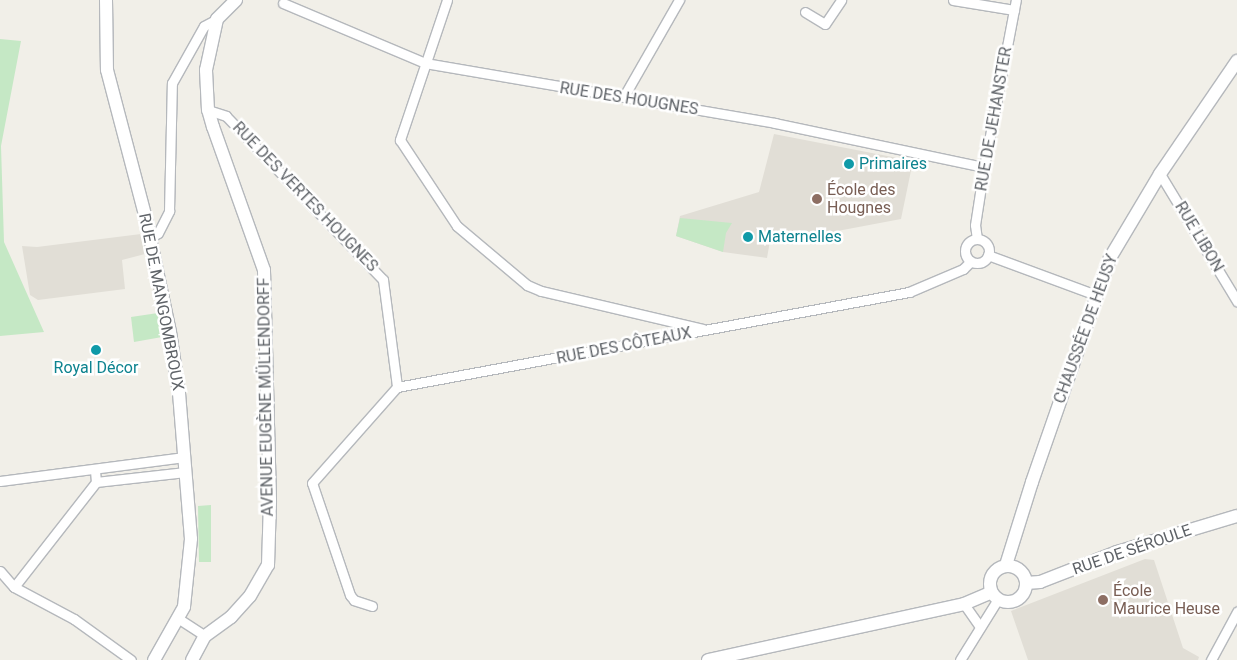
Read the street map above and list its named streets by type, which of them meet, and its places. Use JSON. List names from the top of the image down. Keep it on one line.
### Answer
{"streets":{"main road":["RUE DE MANGOMBROUX","CHAUSSÉE DE HEUSY","AVENUE EUGÈNE MÜLLENDORFF","RUE DE SÉROULE"],"street":["RUE DES HOUGNES","RUE DE JEHANSTER","RUE DES VERTES HOUGNES","RUE LIBON","RUE DES CÔTEAUX"]},"crossings":[["RUE DES HOUGNES","RUE DE JEHANSTER"],["RUE DE JEHANSTER","RUE DES CÔTEAUX"],["RUE DES VERTES HOUGNES","RUE DES CÔTEAUX"],["RUE DES VERTES HOUGNES","AVENUE EUGÈNE MÜLLENDORFF"],["RUE LIBON","CHAUSSÉE DE HEUSY"],["CHAUSSÉE DE HEUSY","RUE DE SÉROULE"]],"places":["Primaires","École des Hougnes","Maternelles","Royal Décor","École Maurice Heuse"]}
